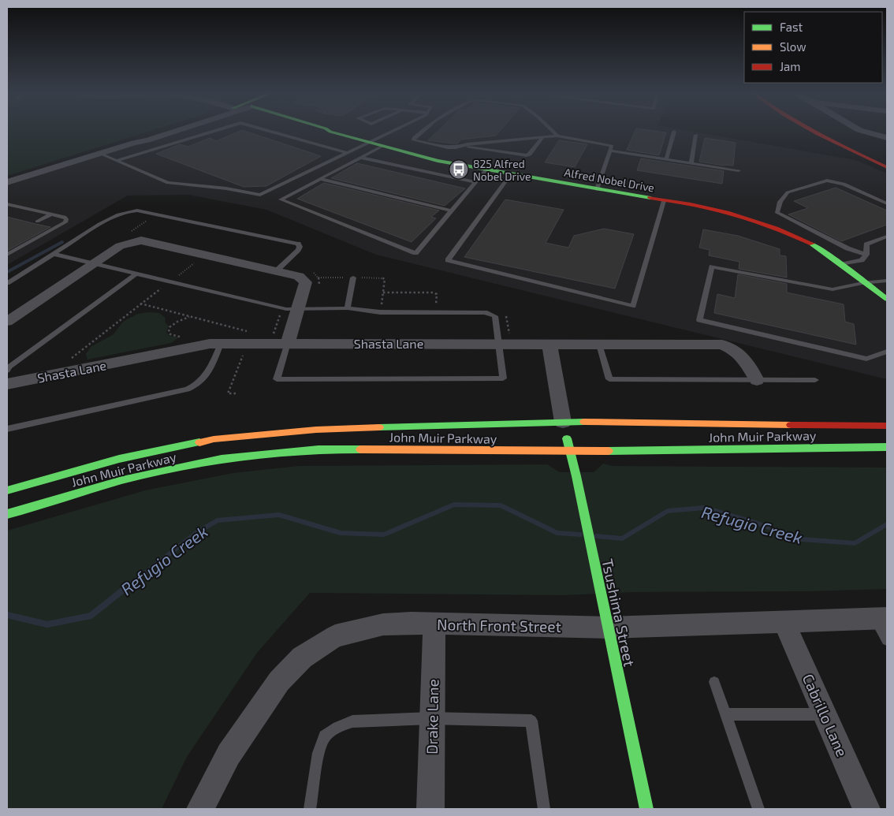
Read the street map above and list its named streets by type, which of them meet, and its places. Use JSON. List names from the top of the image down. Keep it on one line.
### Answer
{"streets":{"main road":["Alfred Nobel Drive","John Muir Parkway","Tsushima Street"],"street":["Shasta Lane","North Front Street","Cabrillo Lane","Drake Lane"]},"crossings":[["John Muir Parkway","Tsushima Street"],["Tsushima Street","North Front Street"],["North Front Street","Cabrillo Lane"],["North Front Street","Drake Lane"]],"water":["Refugio Creek"],"places":{"bus stop":["825 Alfred Nobel Drive"]},"legend":["Fast","Slow","Jam"]}
